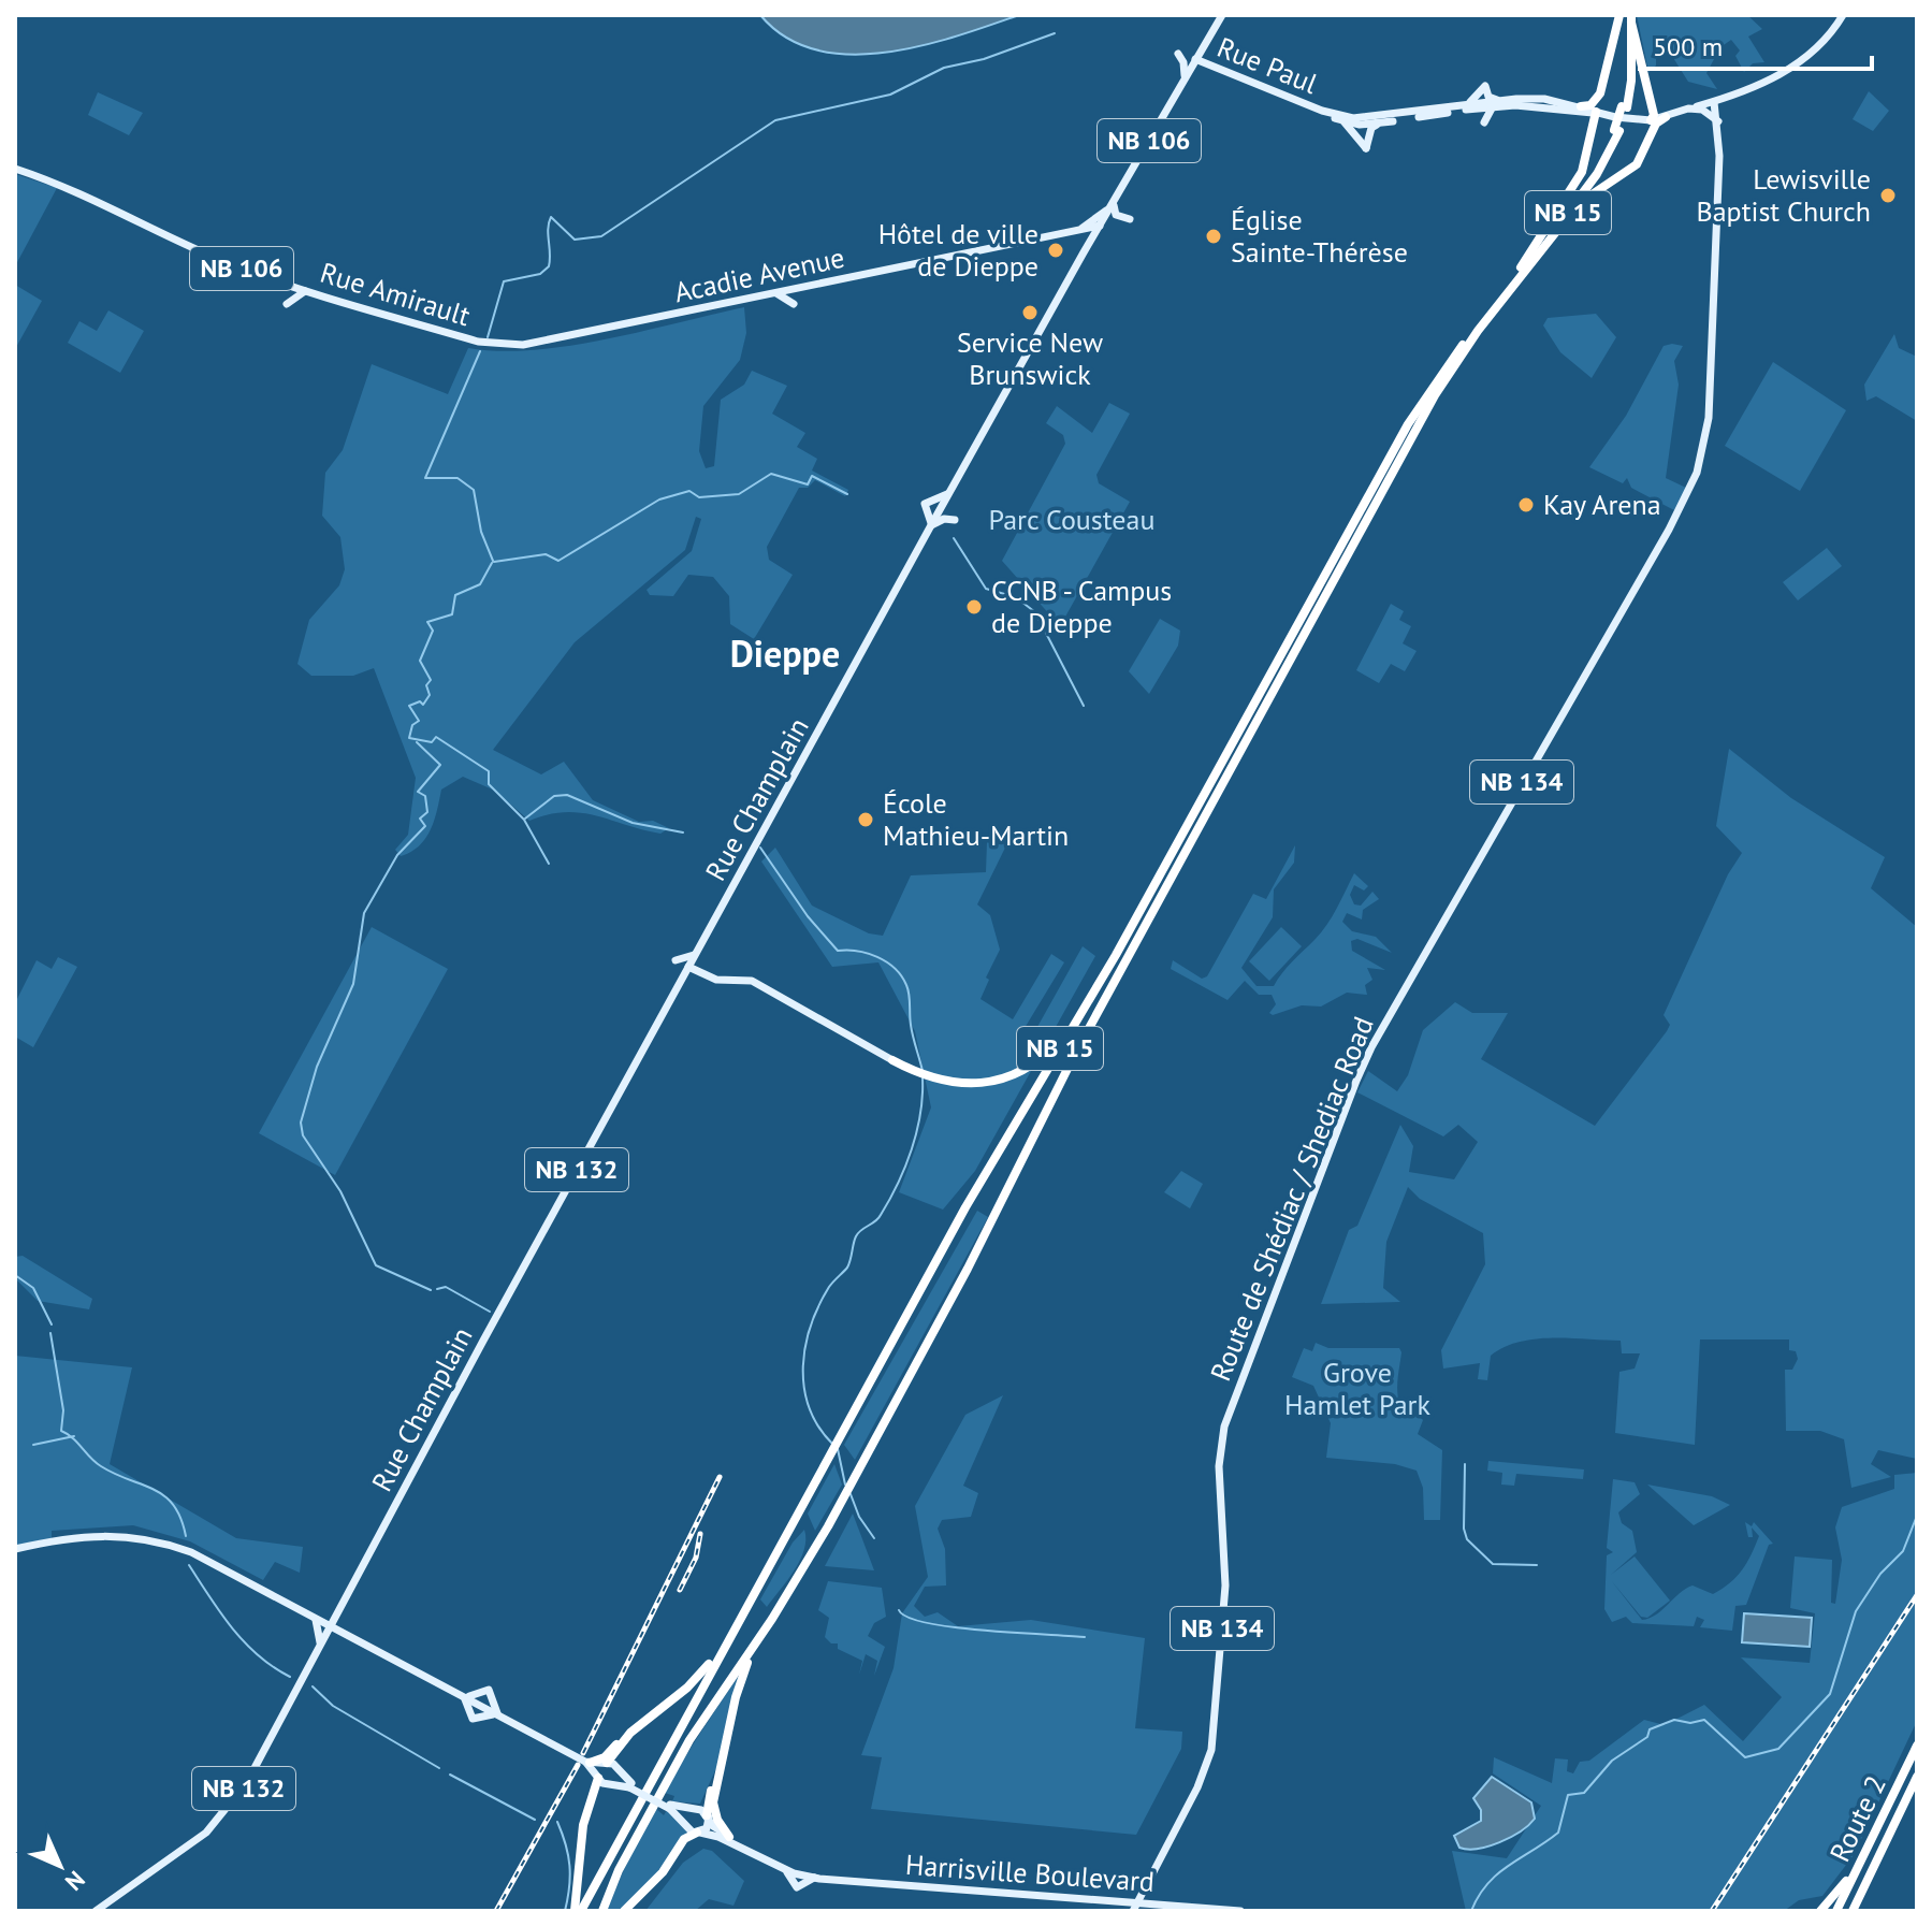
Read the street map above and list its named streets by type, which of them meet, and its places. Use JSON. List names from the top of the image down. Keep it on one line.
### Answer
{"streets":{"highway":["NB 15","Route 2"],"main road":["Rue Paul","NB 106","Acadie Avenue","Rue Amirault","NB 134","Rue Champlain","NB 132","Route de Shédiac / Shediac Road","Harrisville Boulevard"]},"crossings":[["Rue Paul","Rue Champlain"],["Acadie Avenue","Rue Amirault"],["Acadie Avenue","Rue Champlain"],["Rue Champlain","NB 132"],["Route de Shédiac / Shediac Road","Harrisville Boulevard"]],"districts":["Dieppe"],"parks":["Parc Cousteau","Grove Hamlet Park"],"places":["Lewisville Baptist Church","Église Sainte-Thérèse","Hôtel de ville de Dieppe","Service New Brunswick","Kay Arena","CCNB - Campus de Dieppe","École Mathieu-Martin"],"scale_bar":"500 m","north":"bottom right"}
